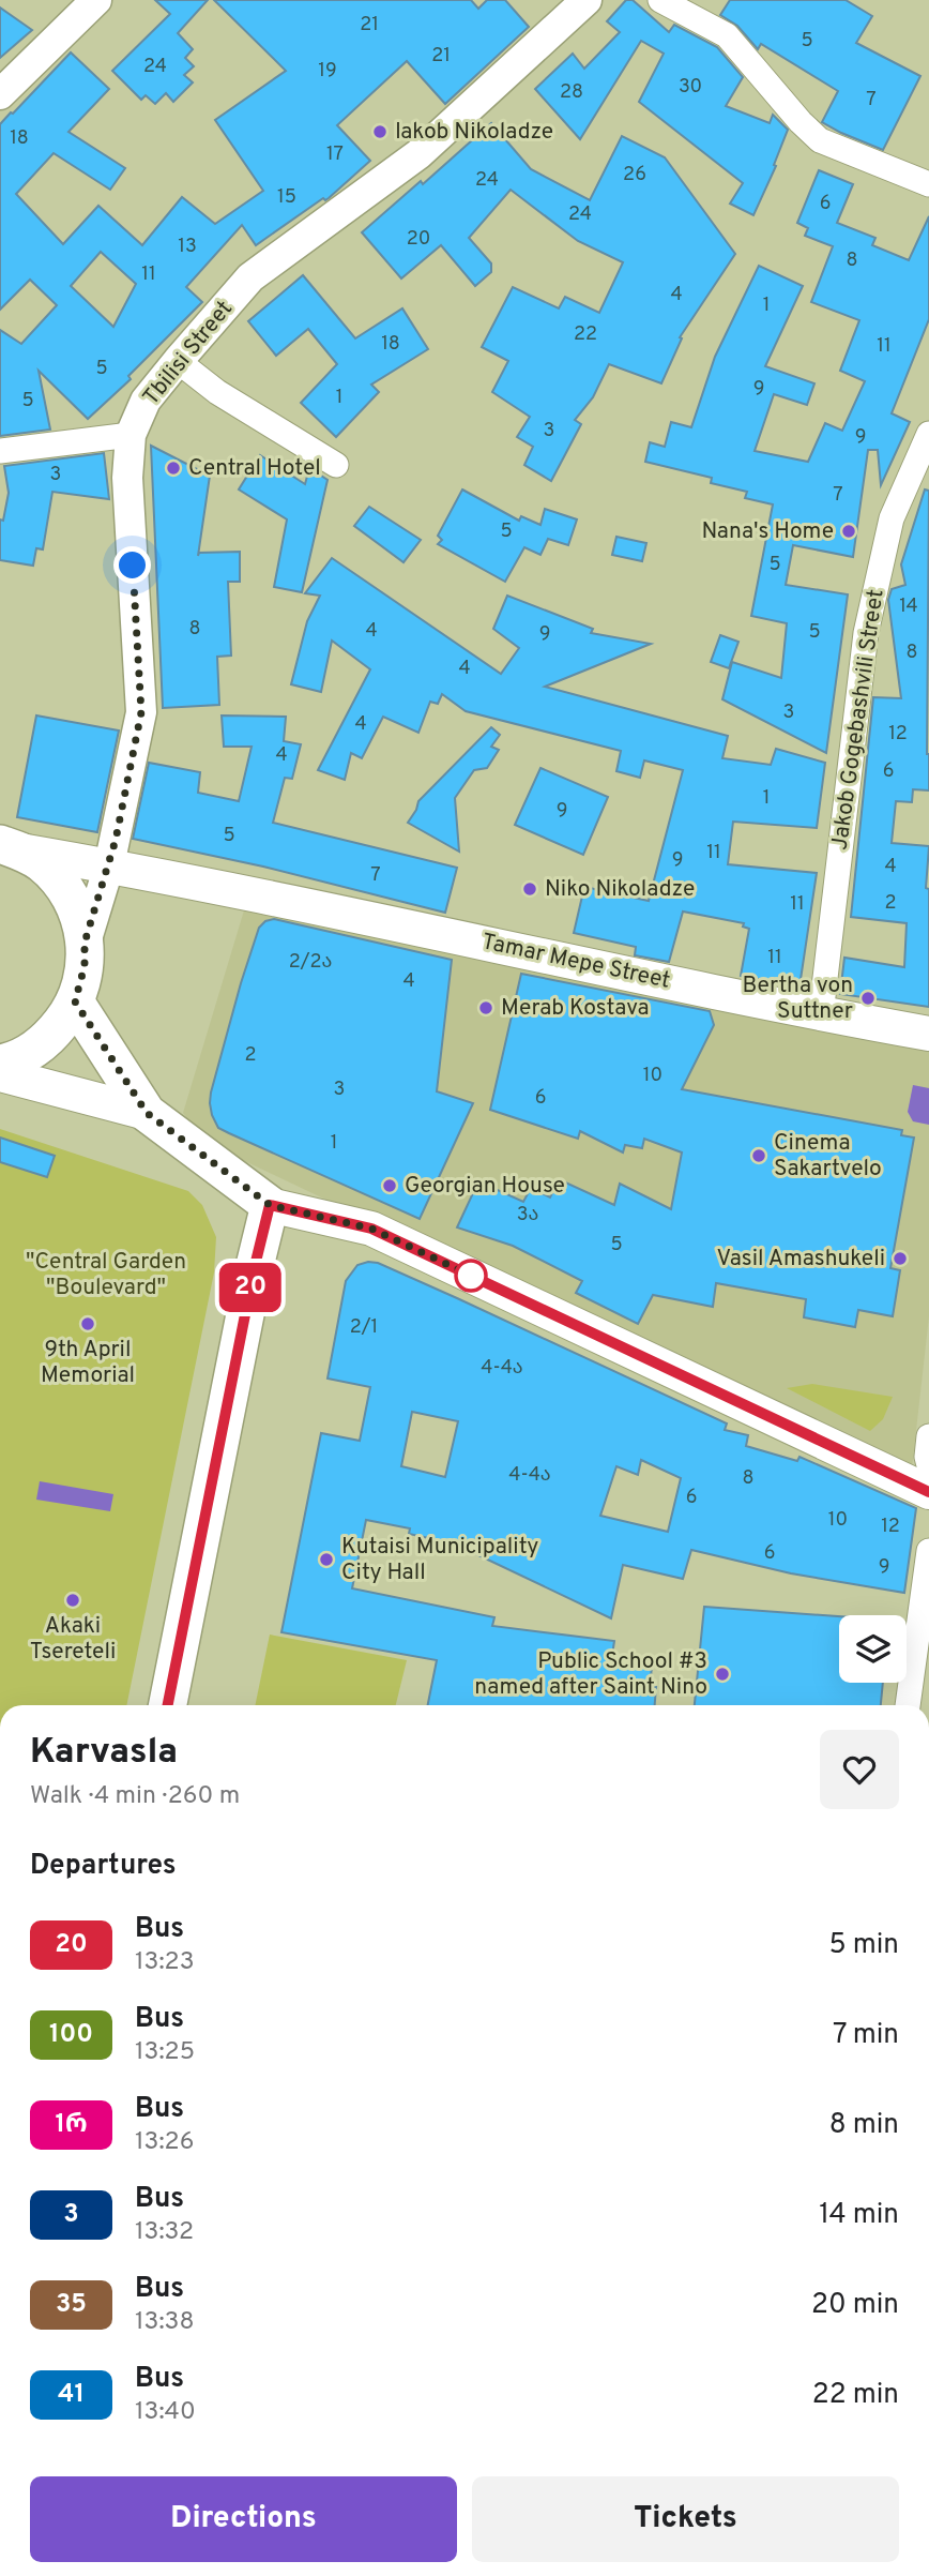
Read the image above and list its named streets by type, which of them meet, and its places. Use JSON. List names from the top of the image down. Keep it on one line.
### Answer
{"streets":{"main road":["Tamar Mepe Street"],"street":["Tbilisi Street","Jakob Gogebashvili Street"]},"crossings":[["Tbilisi Street","Tamar Mepe Street"],["Jakob Gogebashvili Street","Tamar Mepe Street"]],"parks":["\"Central Garden \"Boulevard\""],"places":["Iakob Nikoladze","Central Hotel","Nana's Home","Niko Nikoladze","Bertha von Suttner","Merab Kostava","Cinema Sakartvelo","Georgian House","Vasil Amashukeli","9th April Memorial","Kutaisi Municipality City Hall","Akaki Tsereteli","Public School #3 named after Saint Nino"],"lines":["bus line 20"],"house_numbers":["21","5","21","24","19","30","28","7","18","17","26","24","15","6","24","20","13","8","11","4","1","22","18","11","5","9","1","5","3","9","3","7","5","5","14","8","4","5","9","8","4","3","4","12","4","6","1","9","5","11","9","4","7","2","11","11","2/2ა","4","2","10","3","6","1","3ა","5","2/1","4-4ა","4-4ა","8","6","10","12","6","9"],"page":{"on_map":"20","heading":[["Karvasla","Walk · 4 min · 260 m"],"Departures"],"list":[{"mark":"20","name":"Bus","note":"13:23","value":"5 min"},{"mark":"100","name":"Bus","note":"13:25","value":"7 min"},{"mark":"1რ","name":"Bus","note":"13:26","value":"8 min"},{"mark":"3","name":"Bus","note":"13:32","value":"14 min"},{"mark":"35","name":"Bus","note":"13:38","value":"20 min"},{"mark":"41","name":"Bus","note":"13:40","value":"22 min"}],"buttons":["Directions","Tickets"]}}
